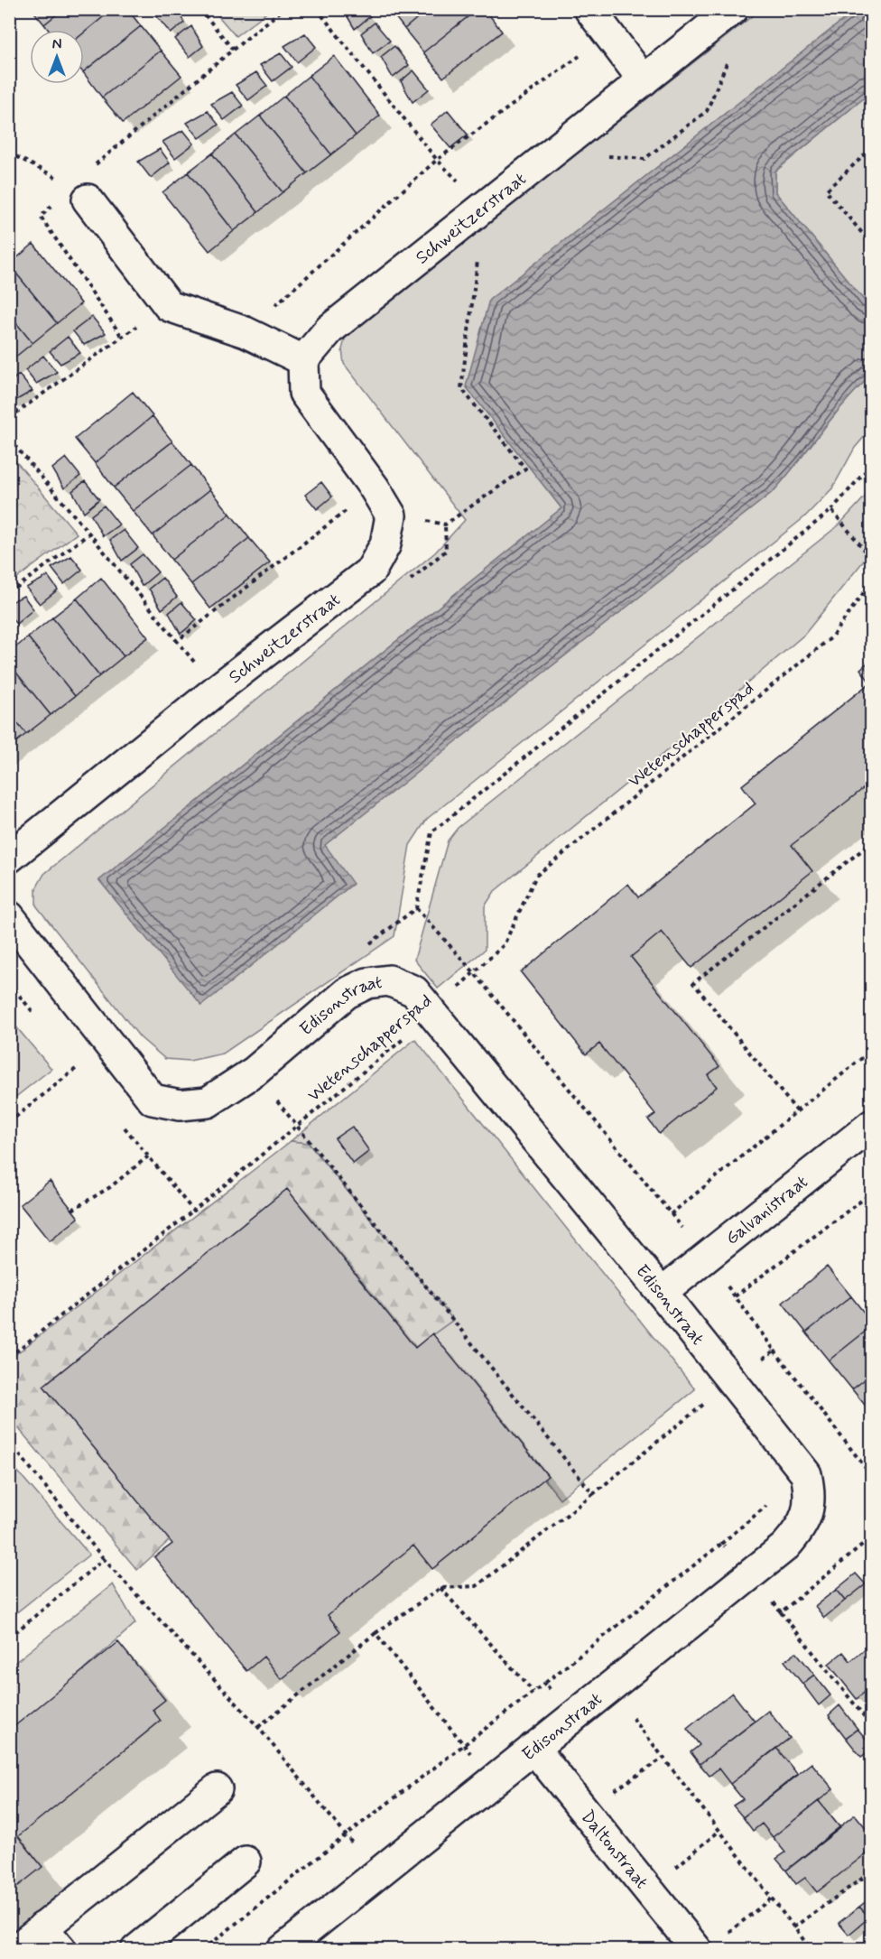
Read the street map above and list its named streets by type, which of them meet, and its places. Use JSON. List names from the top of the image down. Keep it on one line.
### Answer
{"streets":{"street":["Schweitzerstraat","Edisonstraat","Galvanistraat","Daltonstraat"],"path":["Wetenschapperspad"]},"crossings":[["Wetenschapperspad","Edisonstraat"],["Edisonstraat","Galvanistraat"],["Edisonstraat","Daltonstraat"]],"north":"top"}
